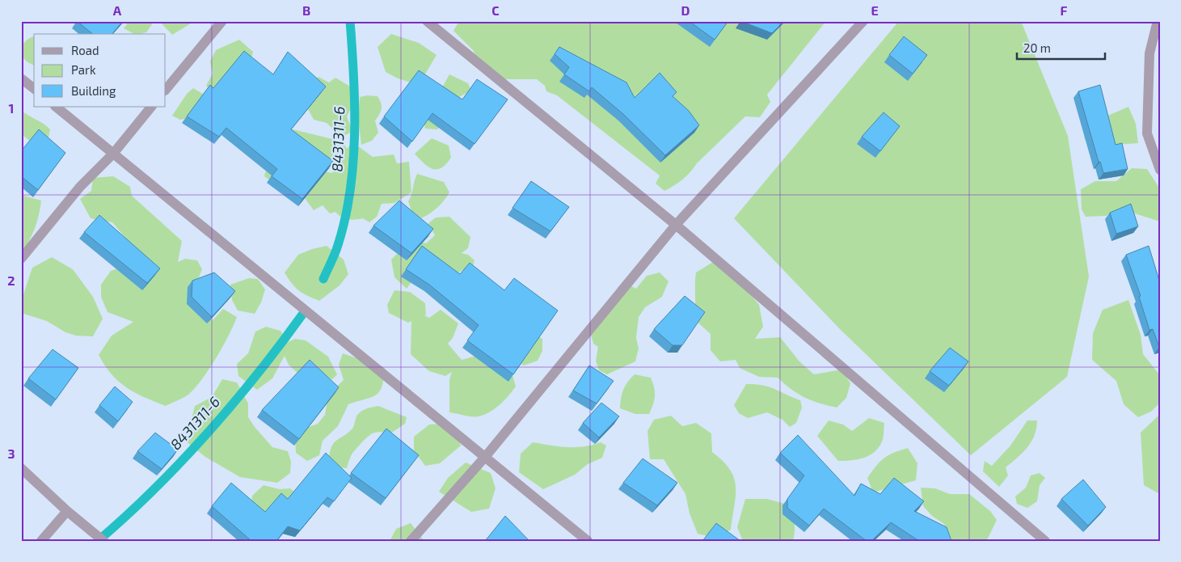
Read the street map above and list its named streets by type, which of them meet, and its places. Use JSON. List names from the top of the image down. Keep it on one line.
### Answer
{"water":["8431311-6"],"legend":["Road","Park","Building"],"scale_bar":"20 m","grid":{"columns":["A","B","C","D","E","F"],"rows":["1","2","3"]}}
